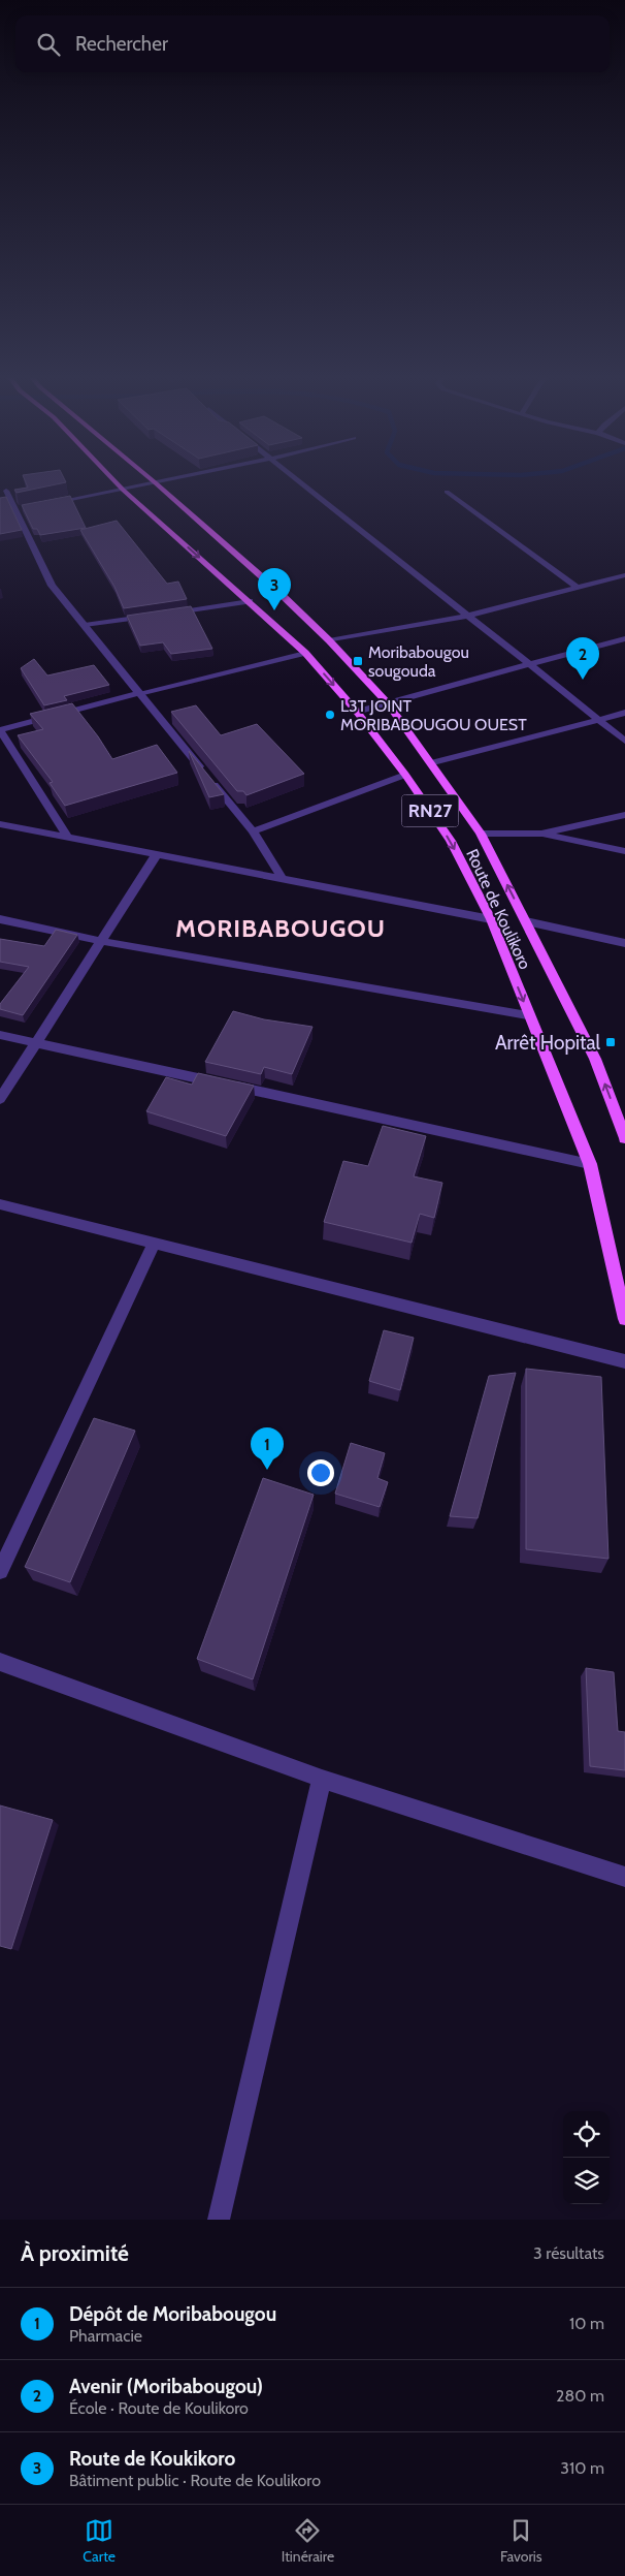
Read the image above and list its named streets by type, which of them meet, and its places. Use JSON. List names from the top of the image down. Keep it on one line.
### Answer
{"streets":{"main road":["RN27","Route de Koulikoro"]},"districts":["MORIBABOUGOU"],"places":{"transit":["Moribabougou sougouda","Arrêt Hopital"],"other":["L3T JOINT MORIBABOUGOU OUEST"]},"page":{"search":"Rechercher","pins":["3","2","1"],"heading":["À proximité","3 résultats"],"list":[{"mark":"1","name":"Dépôt de Moribabougou","note":"Pharmacie","value":"10 m"},{"mark":"2","name":"Avenir (Moribabougou)","note":"École · Route de Koulikoro","value":"280 m"},{"mark":"3","name":"Route de Koukikoro","note":"Bâtiment public · Route de Koulikoro","value":"310 m"}],"nav":["Carte","Itinéraire","Favoris"]}}
